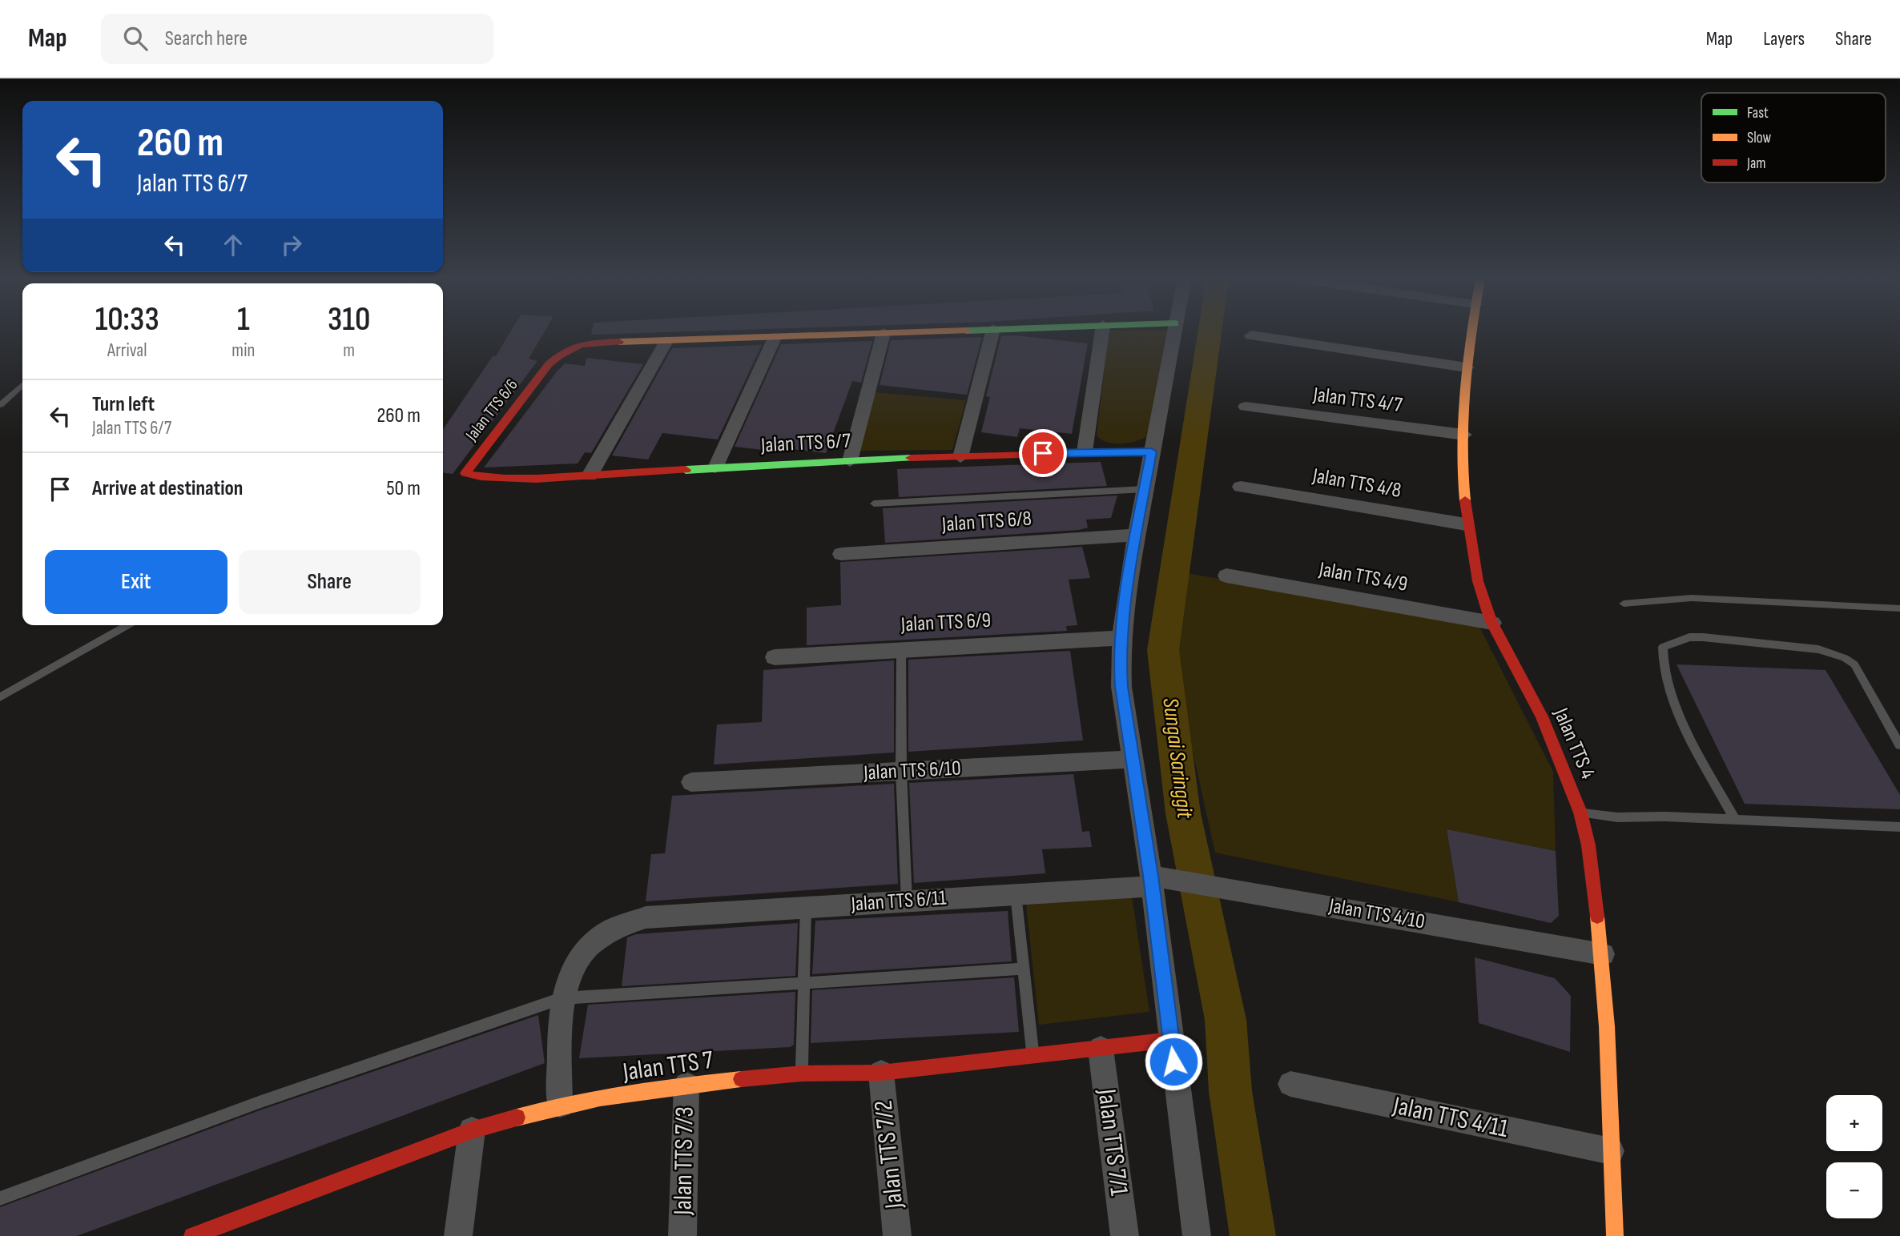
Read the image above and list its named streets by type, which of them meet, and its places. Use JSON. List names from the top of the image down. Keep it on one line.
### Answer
{"streets":{"street":["Jalan TTS 4/7","Jalan TTS 6/6","Jalan TTS 6/7","Jalan TTS 4/8","Jalan TTS 6/8","Jalan TTS 4/9","Jalan TTS 6/9","Jalan TTS 4","Jalan TTS 6/10","Jalan TTS 6/11","Jalan TTS 4/10","Jalan TTS 7","Jalan TTS 4/11","Jalan TTS 7/1","Jalan TTS 7/2","Jalan TTS 7/3"]},"crossings":[["Jalan TTS 4/7","Jalan TTS 4"],["Jalan TTS 6/6","Jalan TTS 6/7"],["Jalan TTS 4/8","Jalan TTS 4"],["Jalan TTS 4/9","Jalan TTS 4"],["Jalan TTS 4","Jalan TTS 4/10"],["Jalan TTS 4","Jalan TTS 4/11"],["Jalan TTS 6/11","Jalan TTS 4/10"],["Jalan TTS 6/11","Jalan TTS 7"],["Jalan TTS 7","Jalan TTS 7/1"],["Jalan TTS 7","Jalan TTS 7/2"],["Jalan TTS 7","Jalan TTS 7/3"]],"water":["Sungai Saringgit"],"legend":["Fast","Slow","Jam"],"page":{"header":"Map","search":"Search here","nav":["Map","Layers","Share"],"turn":["260 m","Jalan TTS 6/7"],"eta":["10:33","Arrival","1","min","310","m"],"list":[{"name":"Turn left","note":"Jalan TTS 6/7","value":"260 m"},{"name":"Arrive at destination","value":"50 m"}],"buttons":["Exit","Share"],"map_buttons":["+","−"]}}
